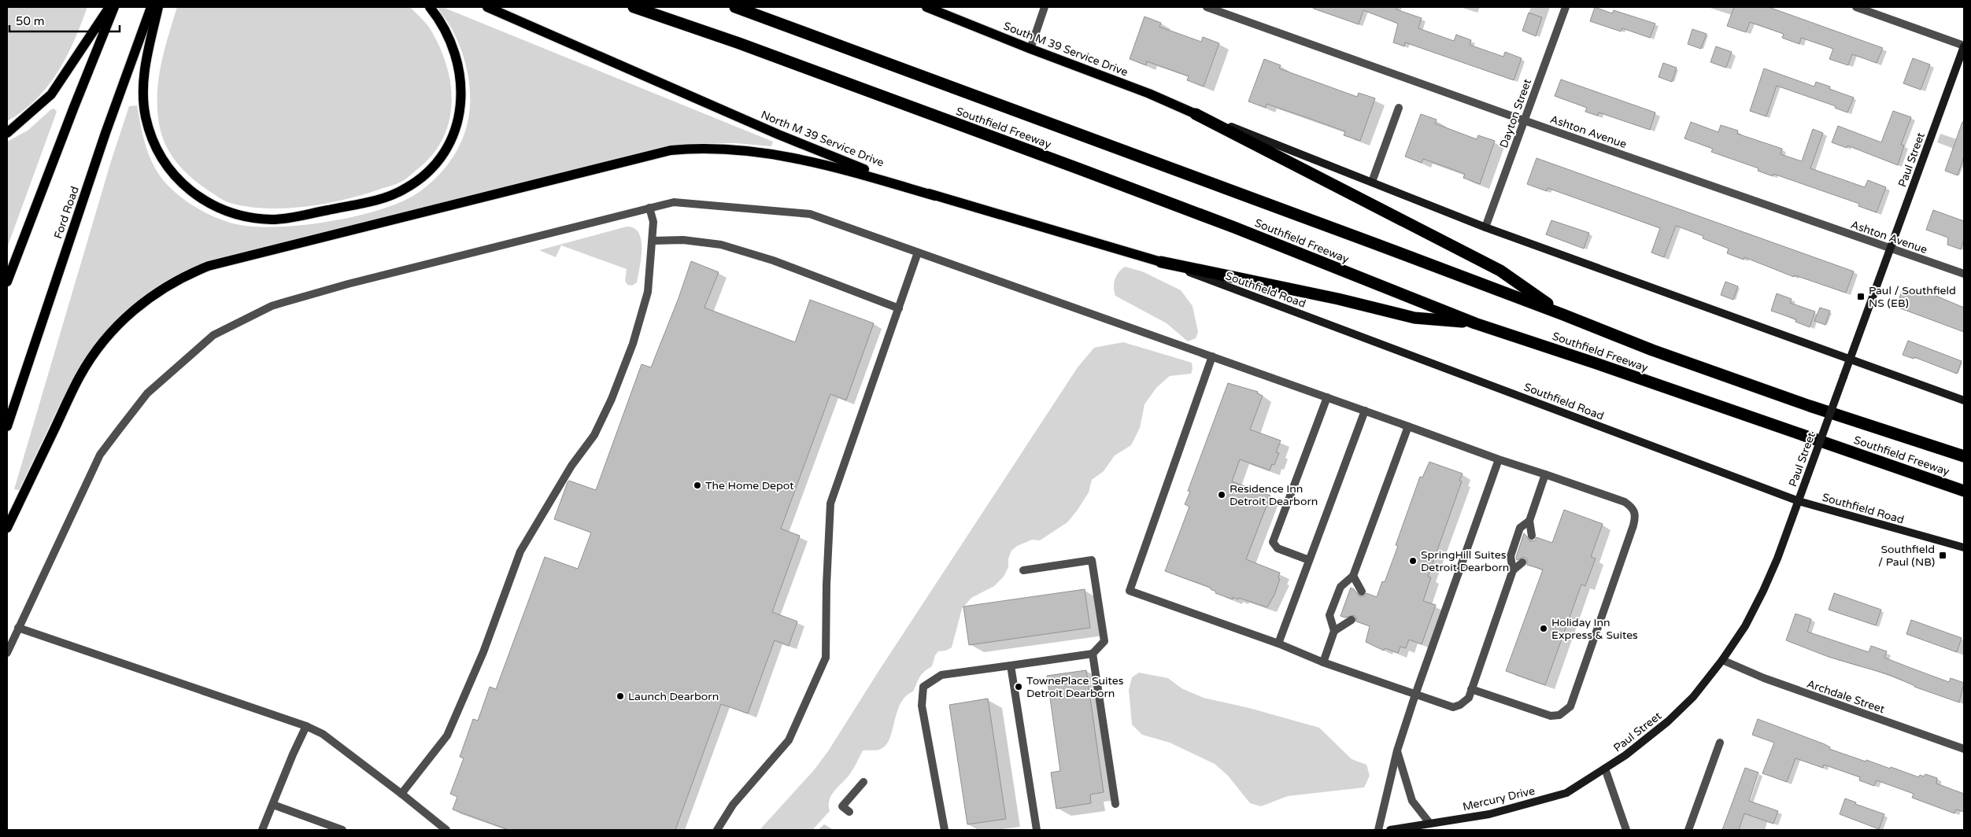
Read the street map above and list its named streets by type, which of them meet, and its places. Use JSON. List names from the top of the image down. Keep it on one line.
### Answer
{"streets":{"highway":["Southfield Freeway"],"main road":["South M 39 Service Drive","North M 39 Service Drive","Paul Street","Ford Road","Southfield Road","Mercury Drive"],"street":["Dayton Street","Ashton Avenue","Archdale Street"]},"crossings":[["Dayton Street","Ashton Avenue"],["Ashton Avenue","Paul Street"],["North M 39 Service Drive","Southfield Road"],["Paul Street","Southfield Road"],["Paul Street","Archdale Street"],["Paul Street","Mercury Drive"]],"places":{"transit":["Paul / Southfield NS (EB)","Southfield / Paul (NB)"],"other":["The Home Depot","Residence Inn Detroit Dearborn","SpringHill Suites Detroit Dearborn","Holiday Inn Express & Suites","TownePlace Suites Detroit Dearborn","Launch Dearborn"]},"scale_bar":"50 m"}
